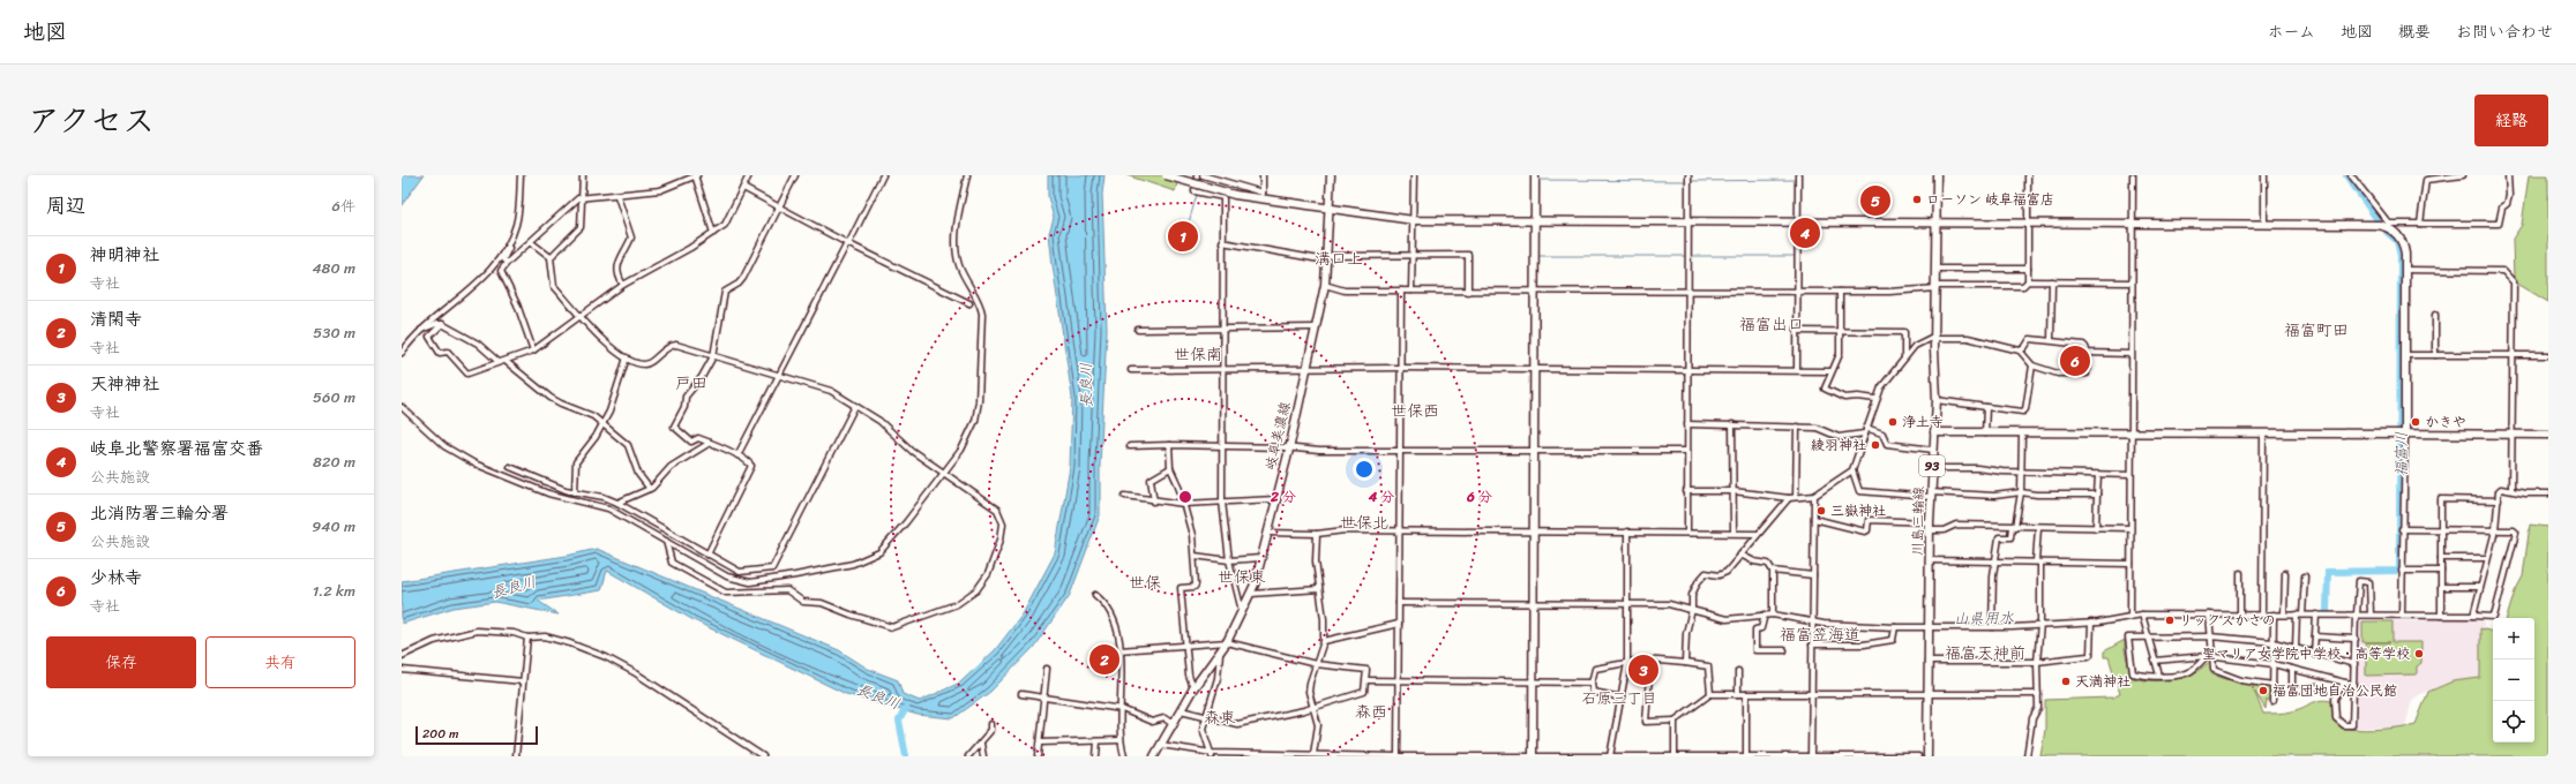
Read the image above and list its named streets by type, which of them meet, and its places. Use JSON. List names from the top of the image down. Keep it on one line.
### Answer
{"streets":{"street":["岐阜美濃線","93","川島三輪線"]},"districts":["溝口上","福富出口","福富町田","世保南","戸田","世保西","世保北","世保東","世保","福富笠海道","福富天神前","石原三丁目","森西","森東"],"water":["長良川","福富川","山県用水"],"places":["ローソン 岐阜福富店","浄土寺","かきや","綾羽神社","三嶽神社","リックスかさの","聖マリア女学院中学校・高等学校","天満神社","福富団地自治公民館"],"scale_bar":"200 m","page":{"header":"地図","nav":["ホーム","地図","概要","お問い合わせ"],"title":"アクセス","buttons":["経路",["保存","共有"]],"heading":["周辺","6件"],"pins":["5","4","1","6","2","3"],"list":[{"mark":"1","name":"神明神社","note":"寺社","value":"480 m"},{"mark":"2","name":"清閑寺","note":"寺社","value":"530 m"},{"mark":"3","name":"天神神社","note":"寺社","value":"560 m"},{"mark":"4","name":"岐阜北警察署福富交番","note":"公共施設","value":"820 m"},{"mark":"5","name":"北消防署三輪分署","note":"公共施設","value":"940 m"},{"mark":"6","name":"少林寺","note":"寺社","value":"1.2 km"}],"map_buttons":["+","−"],"scale":"200 m"},"rings":["2 分","4 分","6 分"]}
